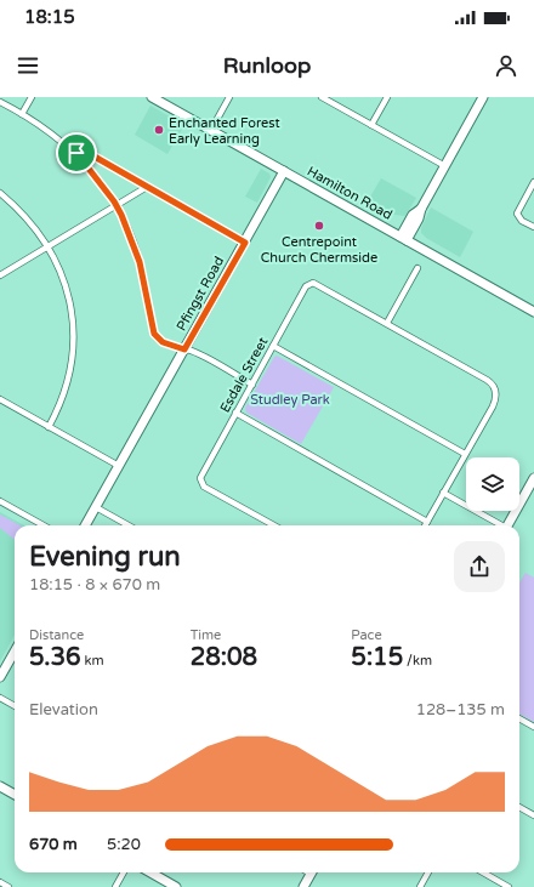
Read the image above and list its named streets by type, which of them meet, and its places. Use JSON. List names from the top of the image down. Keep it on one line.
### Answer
{"streets":{"main road":["Hamilton Road","Pfingst Road"],"street":["Esdale Street"]},"crossings":[["Hamilton Road","Pfingst Road"]],"parks":["Studley Park"],"places":["Enchanted Forest Early Learning","Centrepoint Church Chermside"],"page":{"status":"18:15","header":"Runloop","heading":["Evening run","18:15 · 8 × 670 m"],"stats":[["Distance","5.36 km"],["Time","28:08"],["Pace","5:15 /km"]],"chart":["Elevation","128–135 m"],"list":[{"name":"670 m","note":"5:20"}]}}
